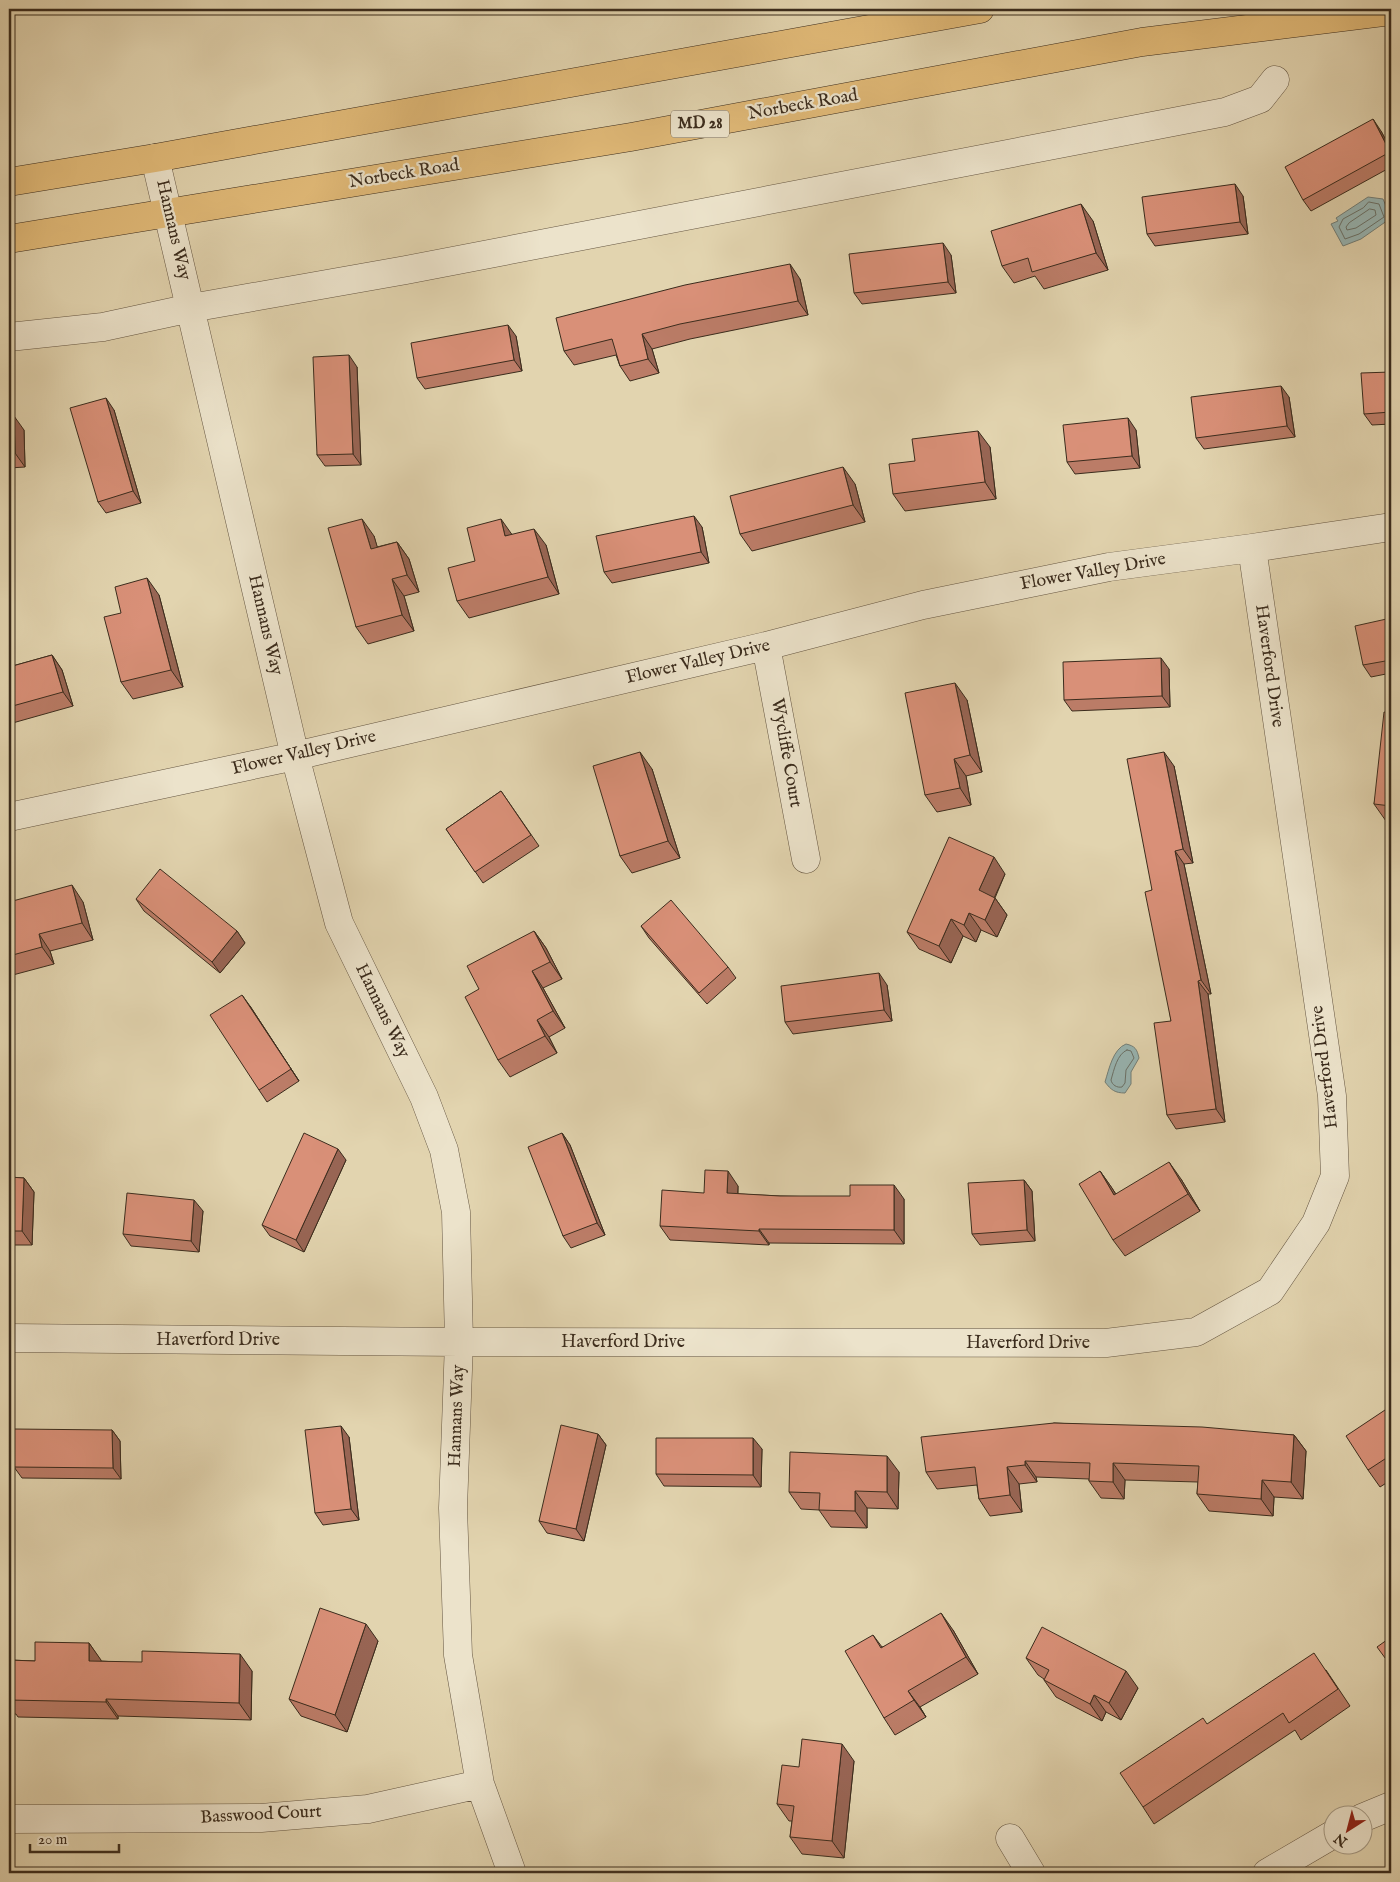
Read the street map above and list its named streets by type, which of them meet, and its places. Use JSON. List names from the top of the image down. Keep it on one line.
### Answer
{"streets":{"main road":["Norbeck Road","MD 28"],"street":["Hannans Way","Flower Valley Drive","Haverford Drive","Wycliffe Court","Basswood Court"]},"crossings":[["Norbeck Road","Hannans Way"],["Hannans Way","Flower Valley Drive"],["Hannans Way","Haverford Drive"],["Hannans Way","Basswood Court"],["Flower Valley Drive","Haverford Drive"],["Flower Valley Drive","Wycliffe Court"]],"scale_bar":"20 m","north":"bottom left"}
